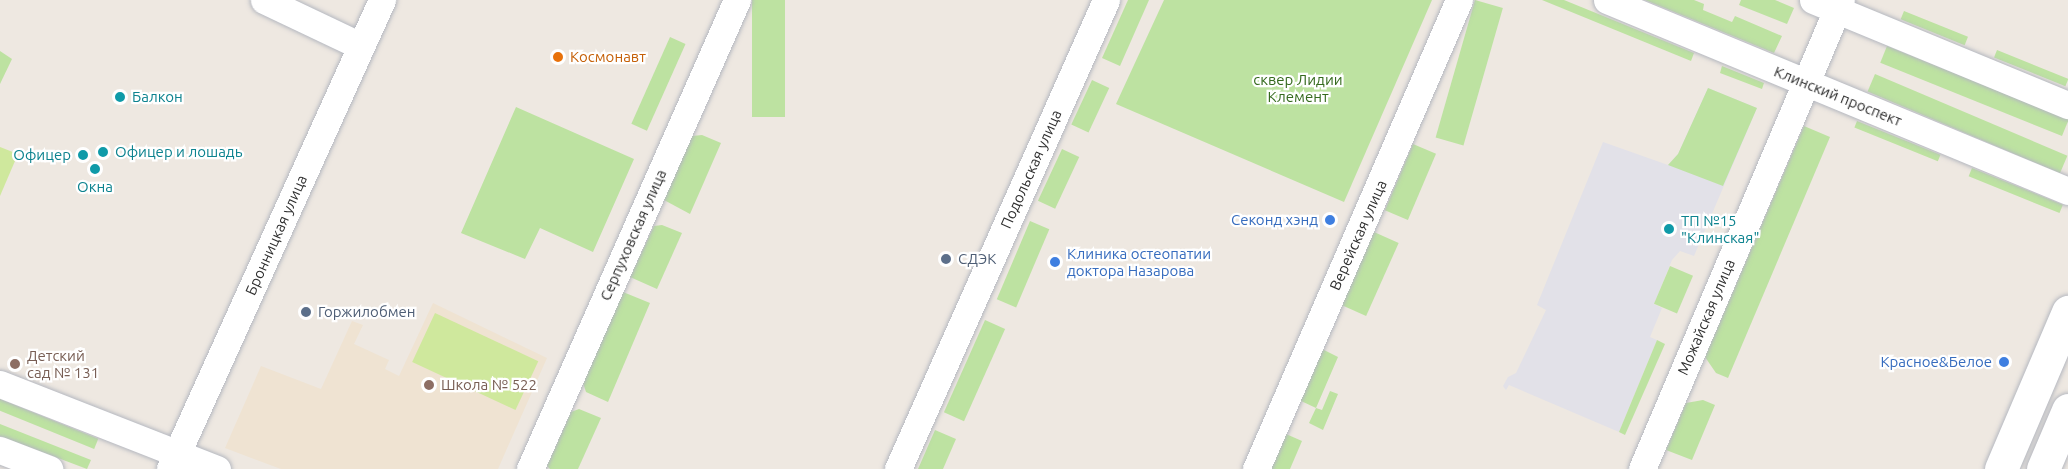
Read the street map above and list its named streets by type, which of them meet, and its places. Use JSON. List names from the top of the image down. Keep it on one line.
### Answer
{"streets":{"street":["Клинский проспект","Подольская улица","Бронницкая улица","Серпуховская улица","Верейская улица","Можайская улица"]},"crossings":[["Клинский проспект","Можайская улица"]],"parks":["сквер Лидии Клемент"],"places":["Космонавт","Балкон","Офицер и лошадь","Офицер","Окна","Секонд хэнд","ТП №15 \"Клинская\"","СДЭК","Клиника остеопатии доктора Назарова","Горжилобмен","Красное&Белое","Детский сад № 131","Школа № 522"]}
